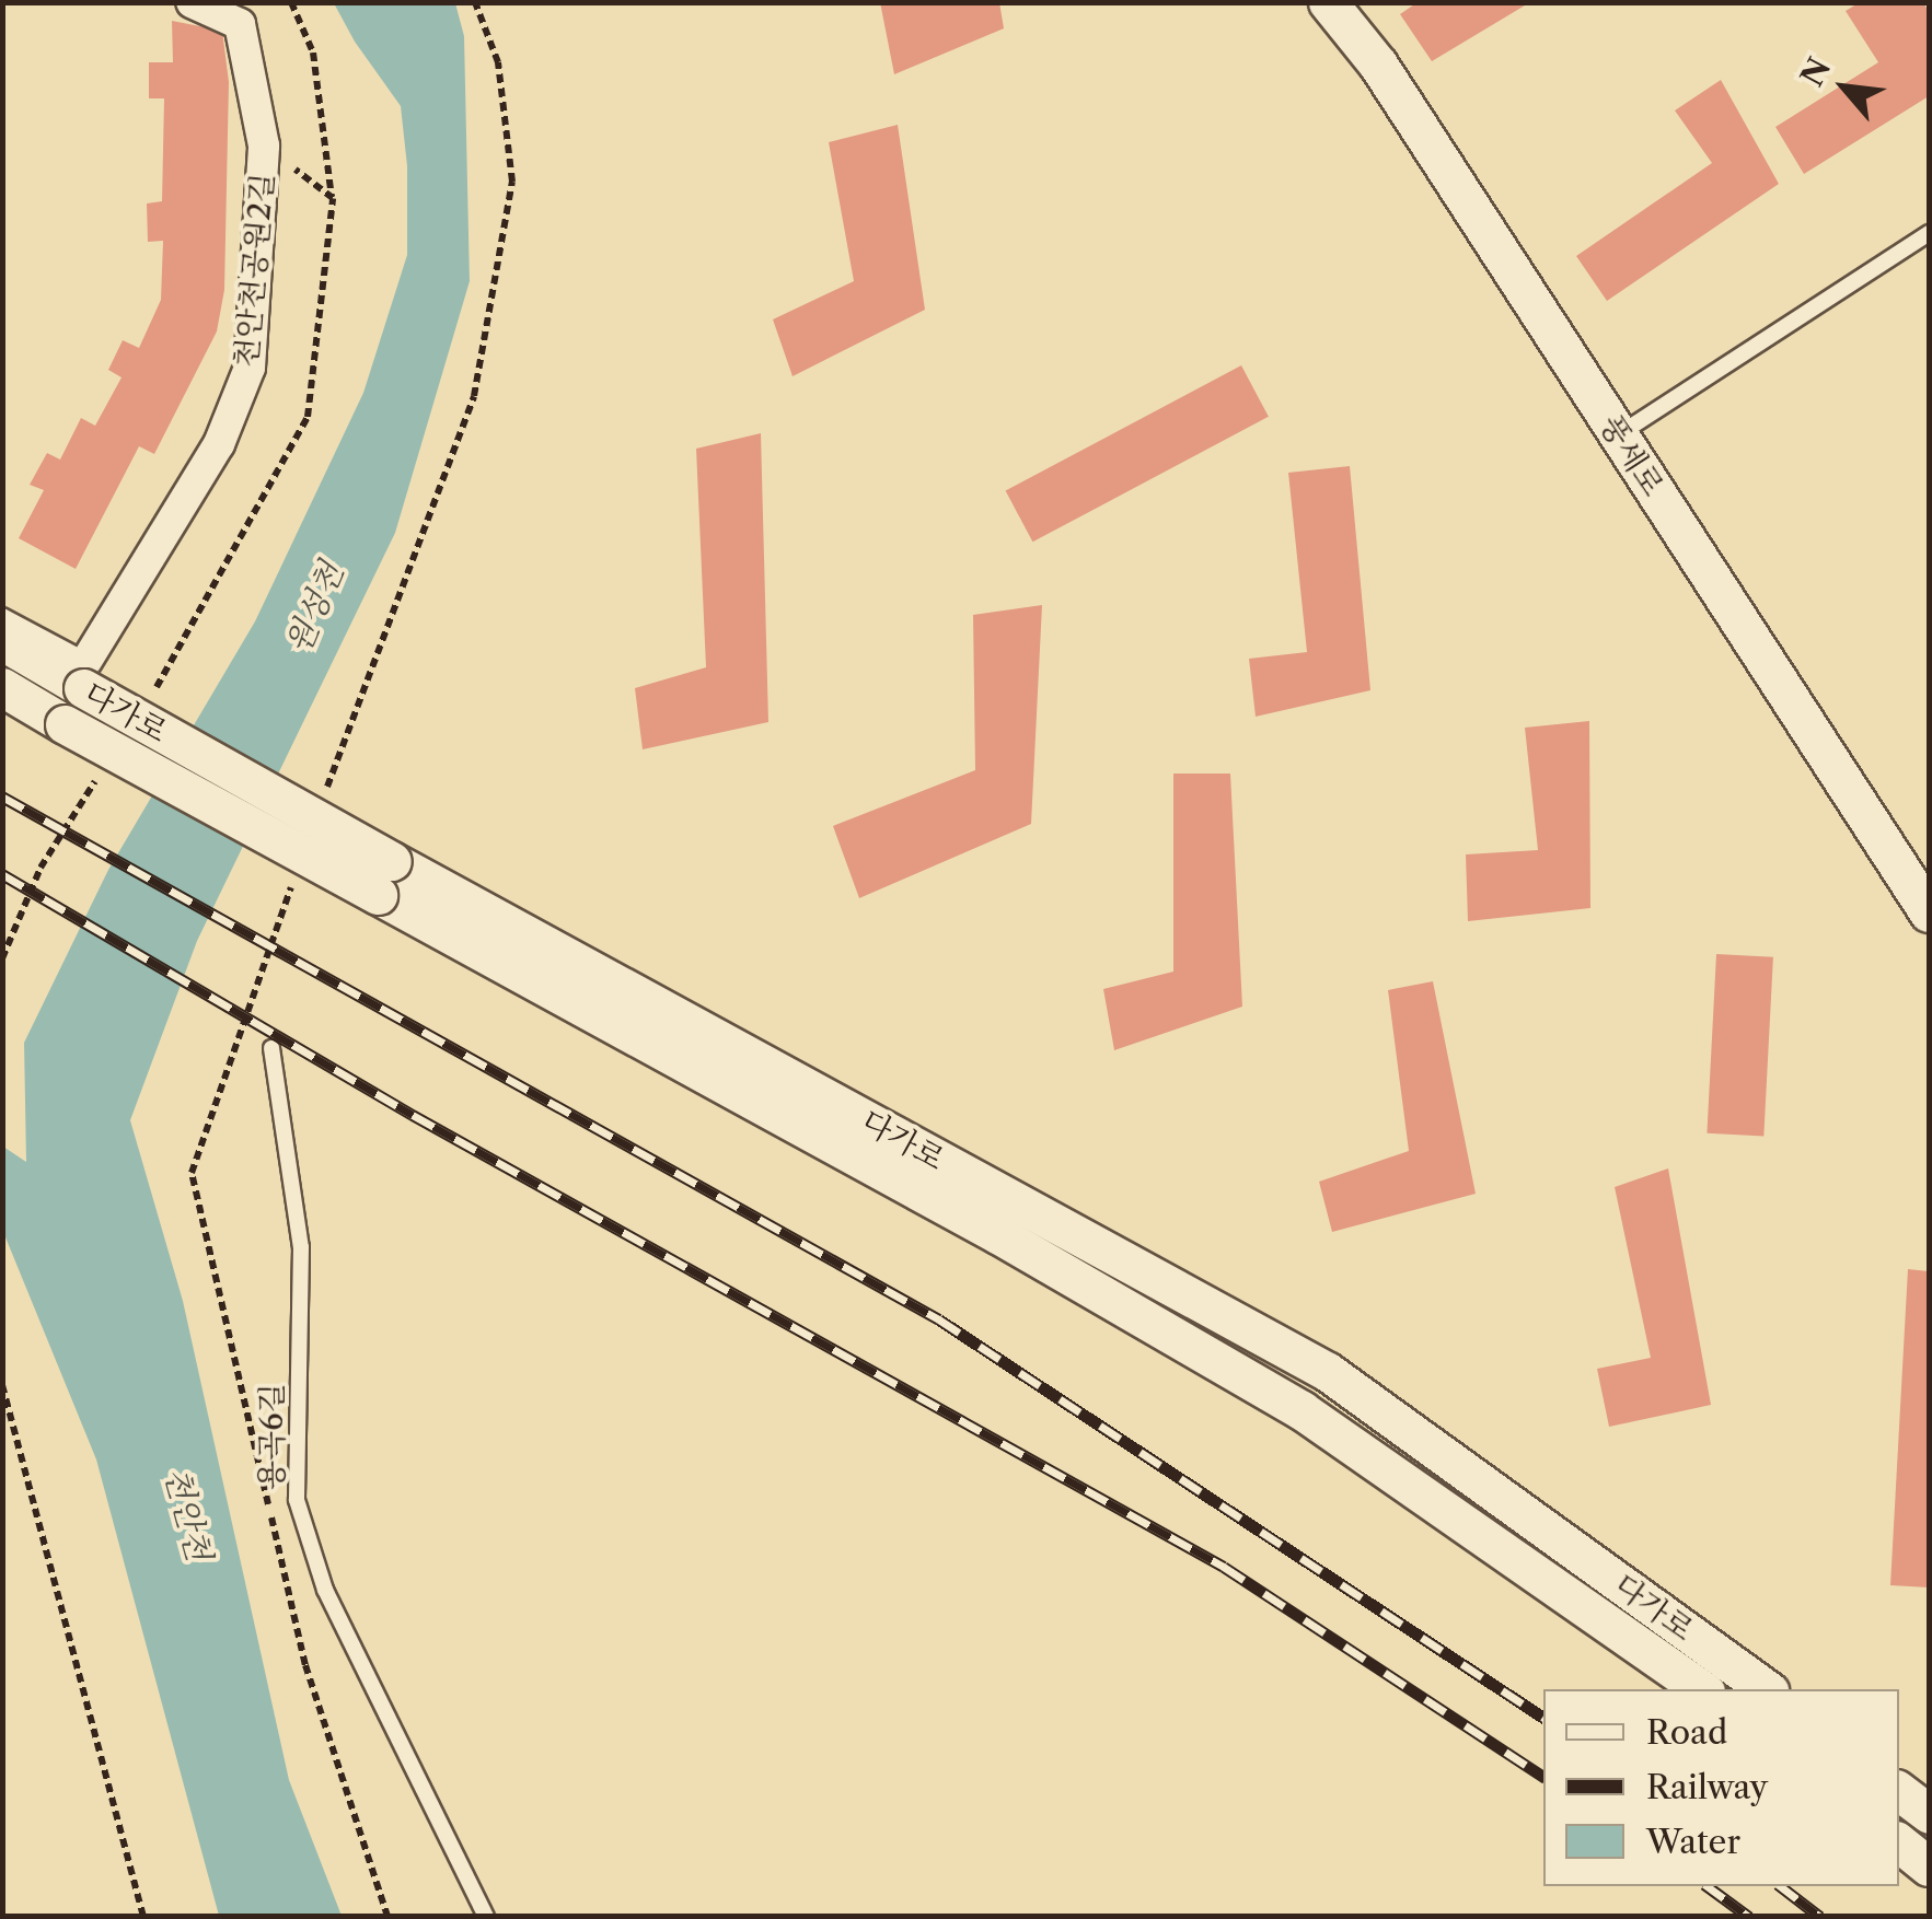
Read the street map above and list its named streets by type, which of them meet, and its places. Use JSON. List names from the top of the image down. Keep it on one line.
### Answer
{"streets":{"street":["천안천공원2길","풍세로","다가로"],"lane":["용곡6길"]},"crossings":[["천안천공원2길","다가로"]],"water":["원성천","천안천"],"legend":["Road","Railway","Water"],"north":"top left"}
